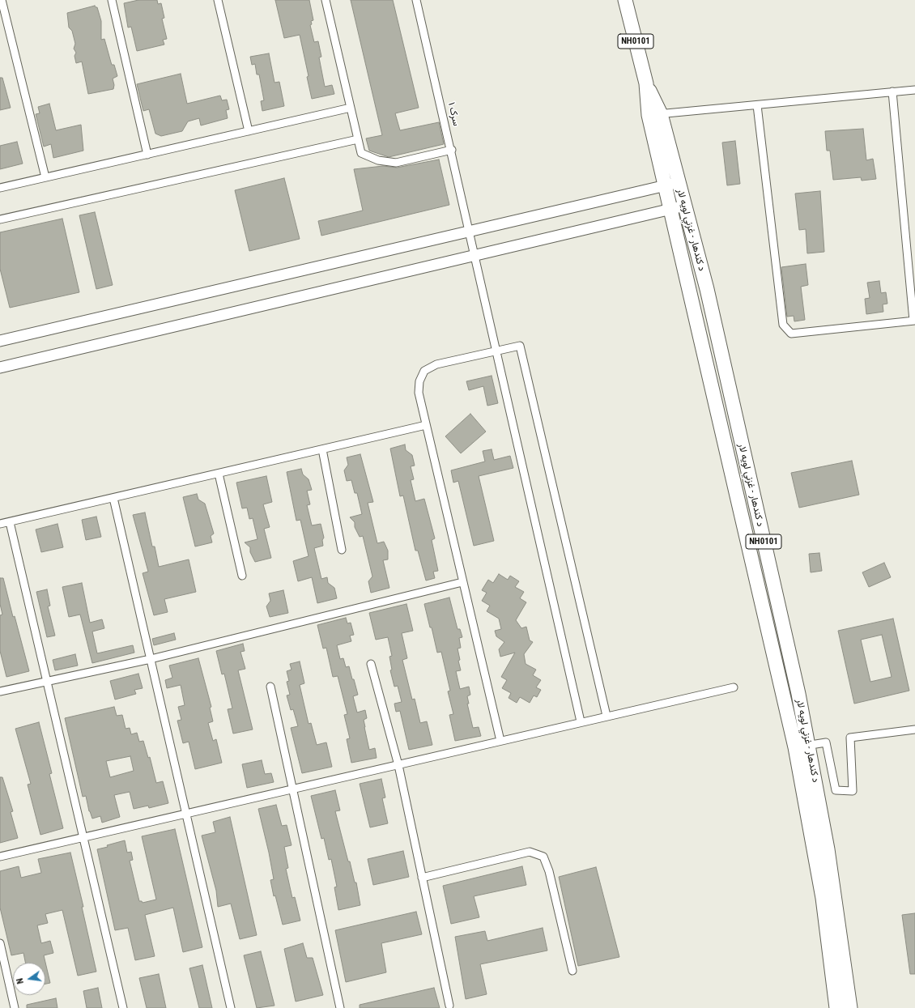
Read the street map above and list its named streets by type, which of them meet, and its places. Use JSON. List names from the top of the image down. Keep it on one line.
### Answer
{"streets":{"highway":["NH0101","د کندهار - غزني لويه لار"],"street":["سرک ۱"]},"north":"left"}
